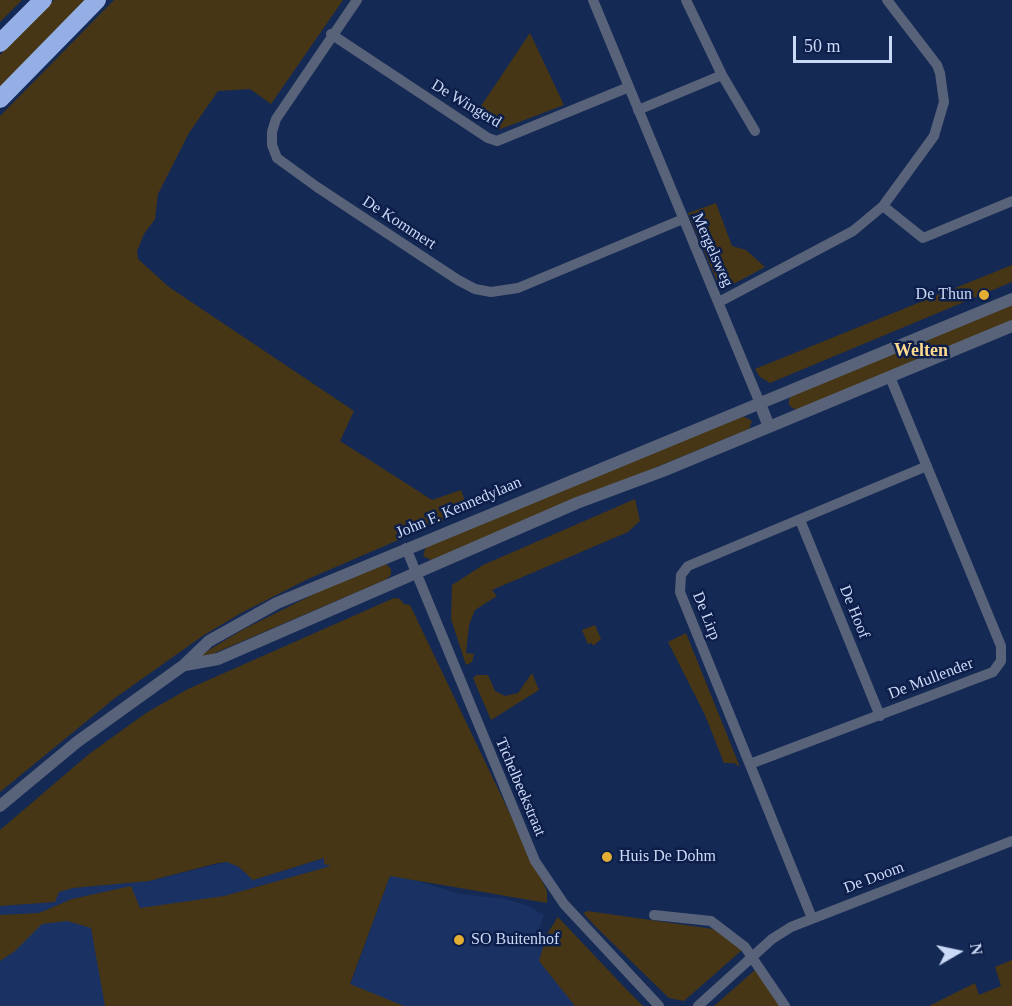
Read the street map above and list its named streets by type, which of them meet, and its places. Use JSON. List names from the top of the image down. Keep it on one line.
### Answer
{"streets":{"street":["De Wingerd","De Kommert","Mergelsweg","John F. Kennedylaan","De Hoof","De Lirp","De Mullender","Tichelbeekstraat","De Doom"]},"crossings":[["De Wingerd","De Kommert"],["De Wingerd","Mergelsweg"],["De Kommert","Mergelsweg"],["Mergelsweg","John F. Kennedylaan"],["John F. Kennedylaan","De Mullender"],["John F. Kennedylaan","Tichelbeekstraat"],["De Hoof","De Lirp"],["De Hoof","De Mullender"],["De Lirp","De Mullender"],["De Lirp","De Doom"]],"districts":["Welten"],"places":["De Thun","Huis De Dohm","SO Buitenhof"],"scale_bar":"50 m","north":"right"}
